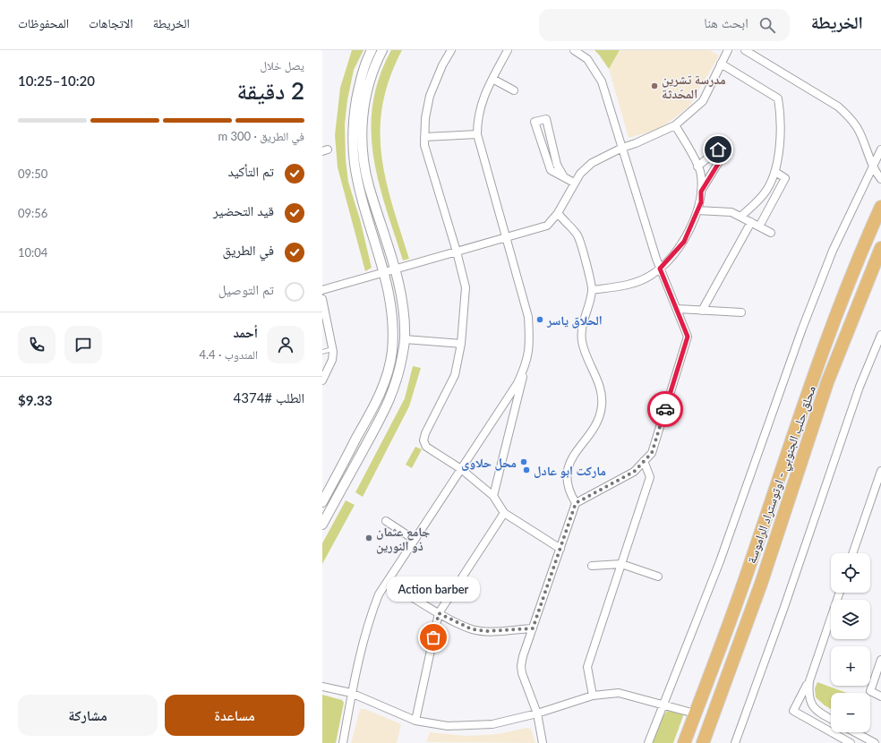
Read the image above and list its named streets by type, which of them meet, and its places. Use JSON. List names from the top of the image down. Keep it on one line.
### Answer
{"streets":{"highway":["محلق حلب الجنوبي - اوتوستراد الراموسة"]},"places":["مدرسة تشرين المحّدثة","الحلاق ياسر","محل حلاوى","ماركت ابو عادل","جامع عثمان ذو النورين","Action barber"],"page":{"header":"الخريطة","search":"ابحث هنا","nav":["الخريطة","الاتجاهات","المحفوظات"],"heading":["2 دقيقة","يصل خلال","10:20–10:25"],"panel":["أحمد","المندوب · 4.4","الطلب #4374","$9.33"],"bar":"في الطريق · 300 m","list":[["تم التأكيد","09:50"],["قيد التحضير","09:56"],["في الطريق","10:04"],"تم التوصيل"],"map_buttons":["+","−"],"bubble":"Action barber","buttons":["مساعدة","مشاركة"]}}
